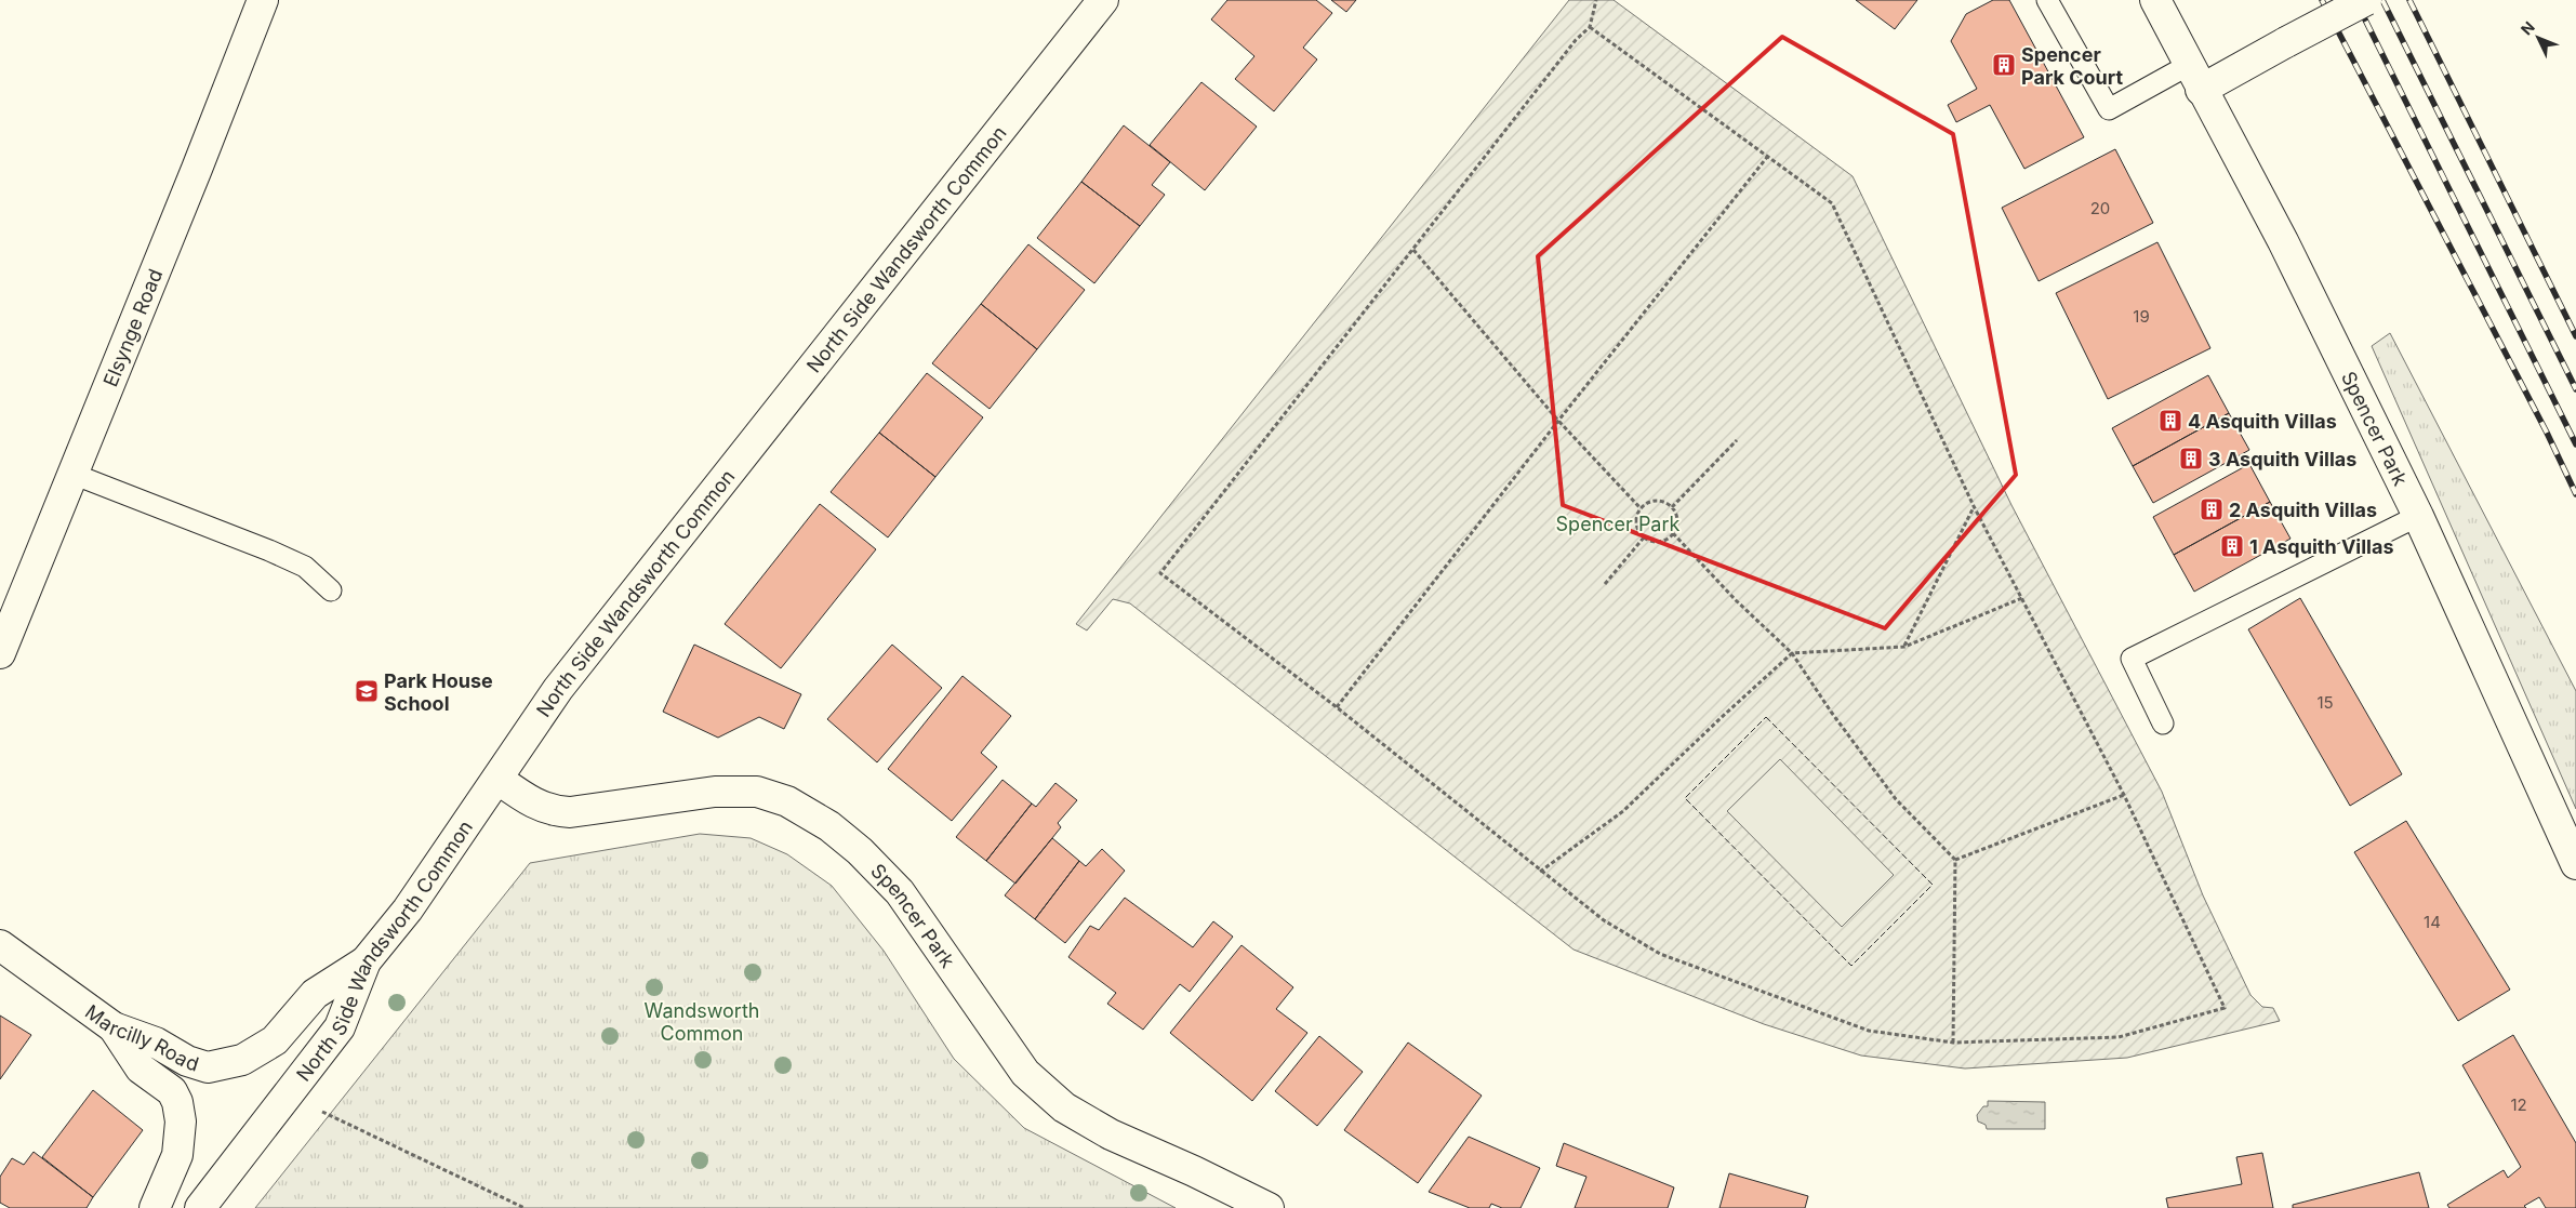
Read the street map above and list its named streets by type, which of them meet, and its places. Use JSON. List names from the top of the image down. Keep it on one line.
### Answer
{"streets":{"main road":["North Side Wandsworth Common","Elsynge Road","Spencer Park","Marcilly Road"]},"crossings":[["North Side Wandsworth Common","Spencer Park"],["North Side Wandsworth Common","Marcilly Road"]],"parks":["Spencer Park","Wandsworth Common"],"places":{"building":["Spencer Park Court","4 Asquith Villas","3 Asquith Villas","2 Asquith Villas","1 Asquith Villas"],"school or university":["Park House School"]},"house_numbers":["20","19","15","14","12"],"north":"top left"}
